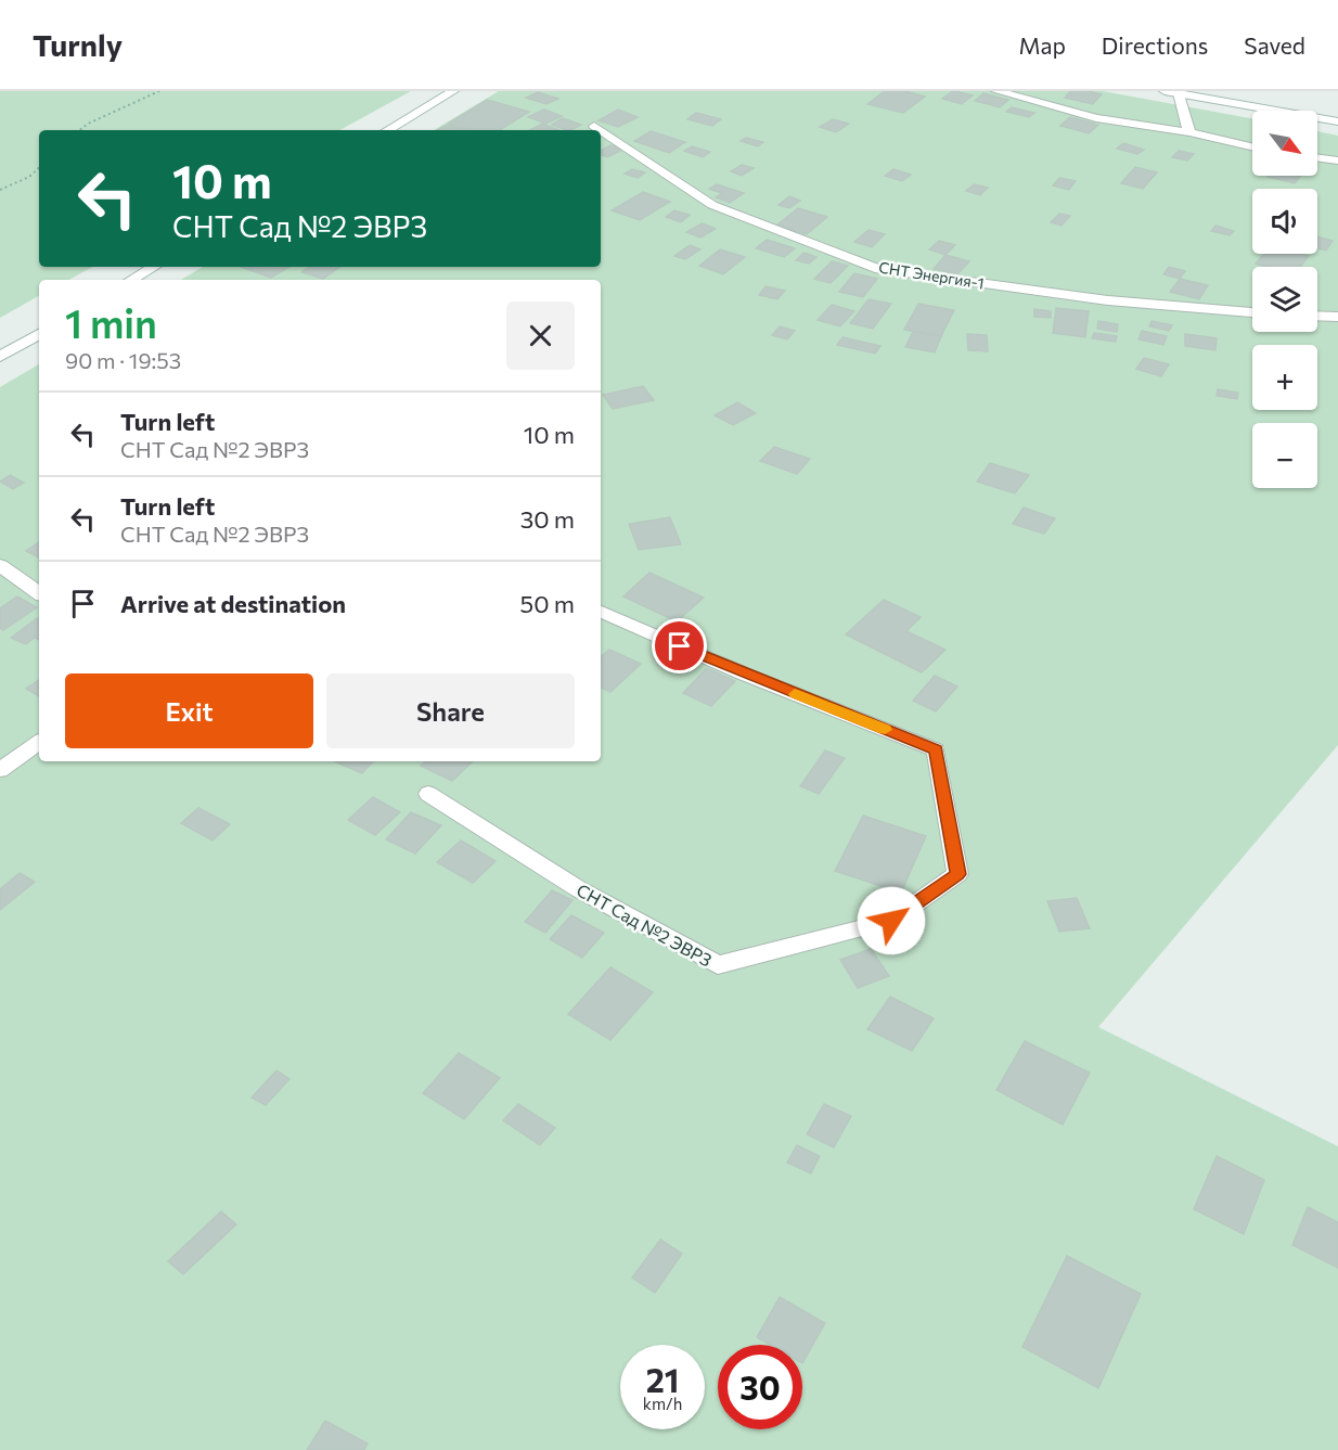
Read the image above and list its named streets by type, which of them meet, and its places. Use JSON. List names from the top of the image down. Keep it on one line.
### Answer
{"streets":{"street":["СНТ Энергия-1","СНТ Сад №2 ЭВРЗ"]},"north":"bottom right","page":{"header":"Turnly","nav":["Map","Directions","Saved"],"map_buttons":["+","−"],"turn":["10 m","СНТ Сад №2 ЭВРЗ"],"heading":["1 min","90 m · 19:53"],"list":[{"name":"Turn left","note":"СНТ Сад №2 ЭВРЗ","value":"10 m"},{"name":"Turn left","note":"СНТ Сад №2 ЭВРЗ","value":"30 m"},{"name":"Arrive at destination","value":"50 m"}],"buttons":["Exit","Share"],"speed":"21 km/h","limit":"30"}}
